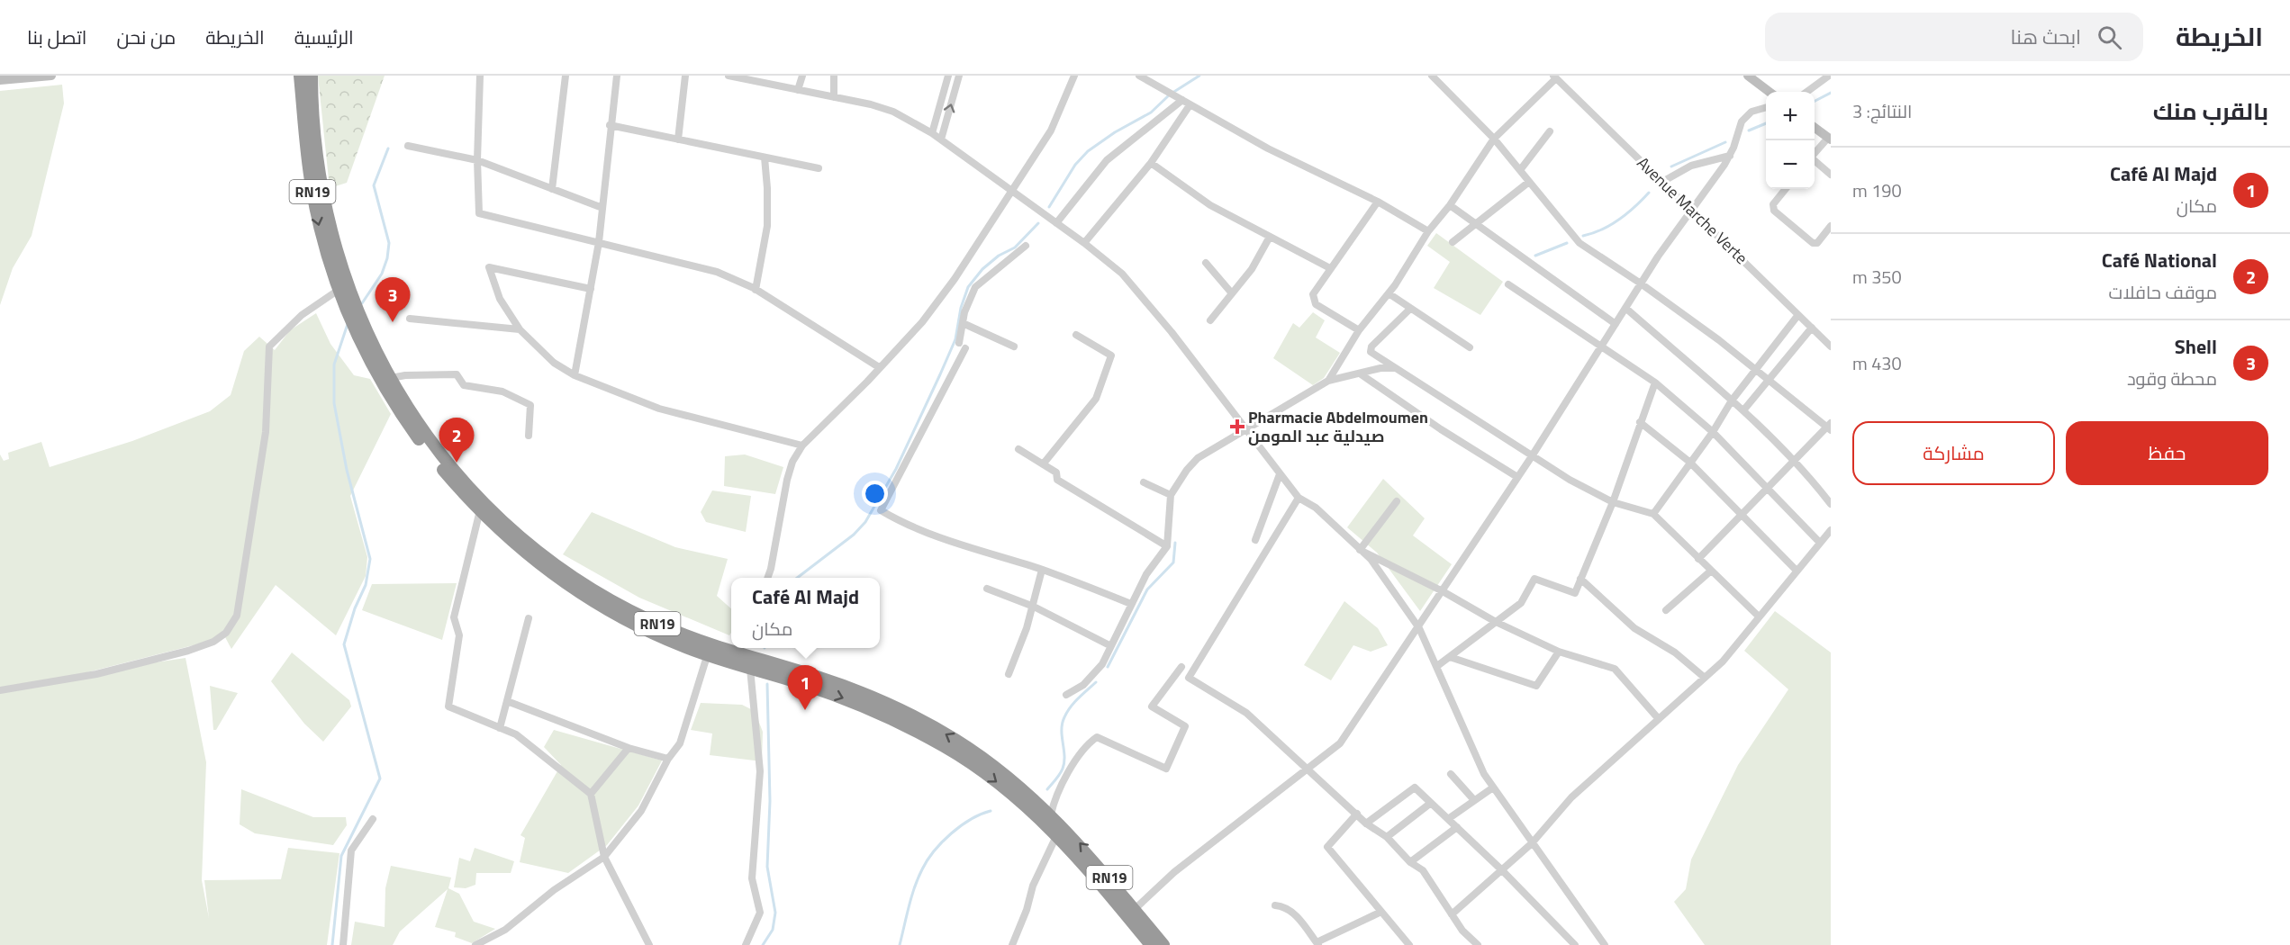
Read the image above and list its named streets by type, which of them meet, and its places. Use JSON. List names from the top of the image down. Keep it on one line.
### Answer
{"streets":{"highway":["RN19"],"street":["Avenue Marche Verte"]},"places":{"health":["Pharmacie Abdelmoumen صيدلية عبد المومن"]},"page":{"header":"الخريطة","search":"ابحث هنا","nav":["الرئيسية","الخريطة","من نحن","اتصل بنا"],"heading":["بالقرب منك","النتائج: 3"],"map_buttons":["+","−"],"list":[{"mark":"1","name":"Café Al Majd","note":"مكان","value":"190 m"},{"mark":"2","name":"Café National","note":"موقف حافلات","value":"350 m"},{"mark":"3","name":"Shell","note":"محطة وقود","value":"430 m"}],"pins":["3","2","1"],"buttons":["حفظ","مشاركة"],"popup":["Café Al Majd","مكان"]}}
